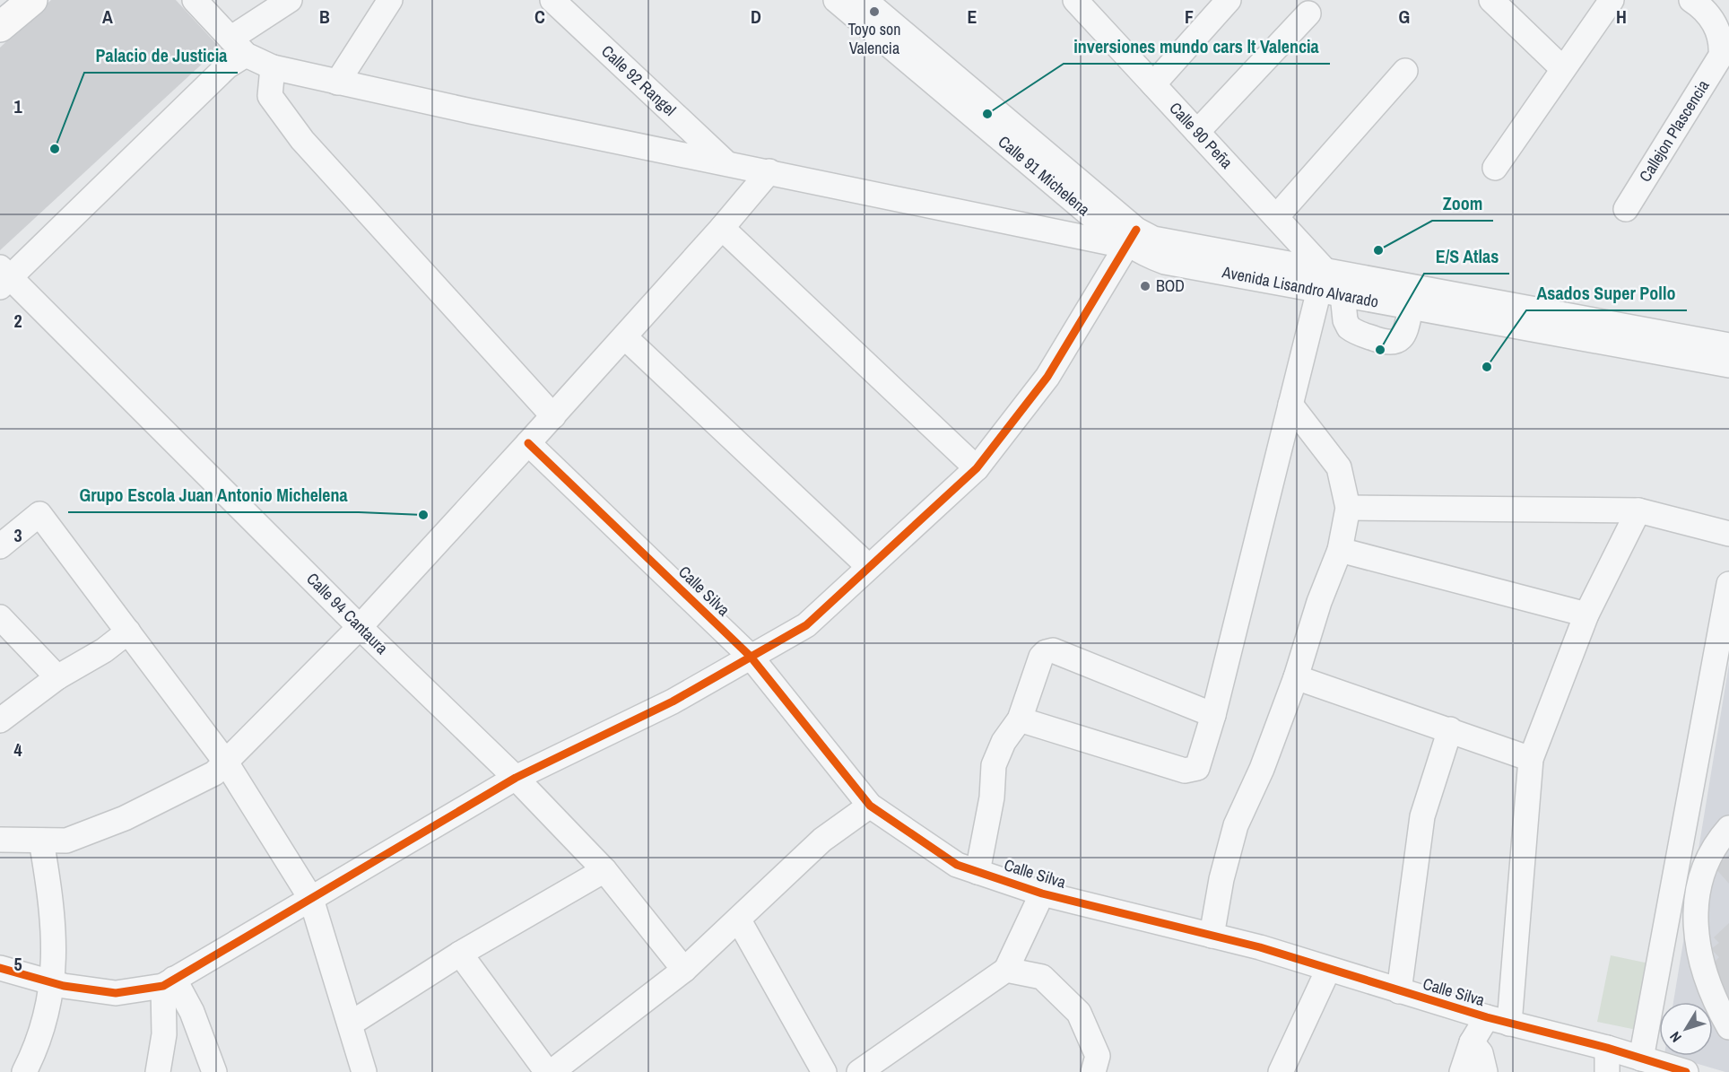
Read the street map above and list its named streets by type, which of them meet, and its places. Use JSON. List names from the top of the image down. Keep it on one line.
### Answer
{"streets":{"street":["Calle 92 Rangel","Callejon Plascencia","Calle 90 Peña","Calle 91 Michelena","Avenida Lisandro Alvarado","Calle Silva","Calle 94 Cantaura"]},"crossings":[["Calle 90 Peña","Avenida Lisandro Alvarado"],["Calle 91 Michelena","Avenida Lisandro Alvarado"]],"places":["Toyo son Valencia","inversiones mundo cars lt Valencia","Palacio de Justicia","Zoom","BOD","E/S Atlas","Asados Super Pollo","Grupo Escola Juan Antonio Michelena"],"north":"bottom left","grid":{"columns":["A","B","C","D","E","F","G","H"],"rows":["1","2","3","4","5"]}}
